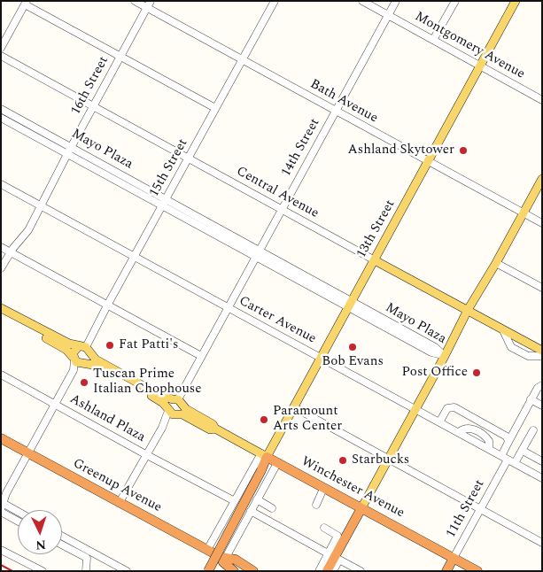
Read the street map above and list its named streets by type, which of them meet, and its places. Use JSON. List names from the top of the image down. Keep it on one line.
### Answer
{"streets":{"highway":["13th Street","Greenup Avenue","Winchester Avenue","11th Street"],"main road":["Central Avenue"],"street":["Montgomery Avenue","16th Street","Bath Avenue","14th Street","Mayo Plaza","15th Street","Carter Avenue","Ashland Plaza"]},"crossings":[["Montgomery Avenue","14th Street"],["Montgomery Avenue","13th Street"],["16th Street","Bath Avenue"],["16th Street","Mayo Plaza"],["16th Street","Central Avenue"],["16th Street","Carter Avenue"],["Bath Avenue","14th Street"],["Bath Avenue","15th Street"],["Bath Avenue","13th Street"],["14th Street","Mayo Plaza"],["14th Street","Central Avenue"],["14th Street","Carter Avenue"],["14th Street","Winchester Avenue"],["Mayo Plaza","15th Street"],["Mayo Plaza","13th Street"],["15th Street","Central Avenue"],["15th Street","Carter Avenue"],["15th Street","Winchester Avenue"],["Central Avenue","13th Street"],["13th Street","Carter Avenue"],["13th Street","Winchester Avenue"],["Carter Avenue","11th Street"],["Winchester Avenue","11th Street"]],"places":["Ashland Skytower","Fat Patti's","Bob Evans","Post Office","Tuscan Prime Italian Chophouse","Paramount Arts Center","Starbucks"],"north":"bottom"}
